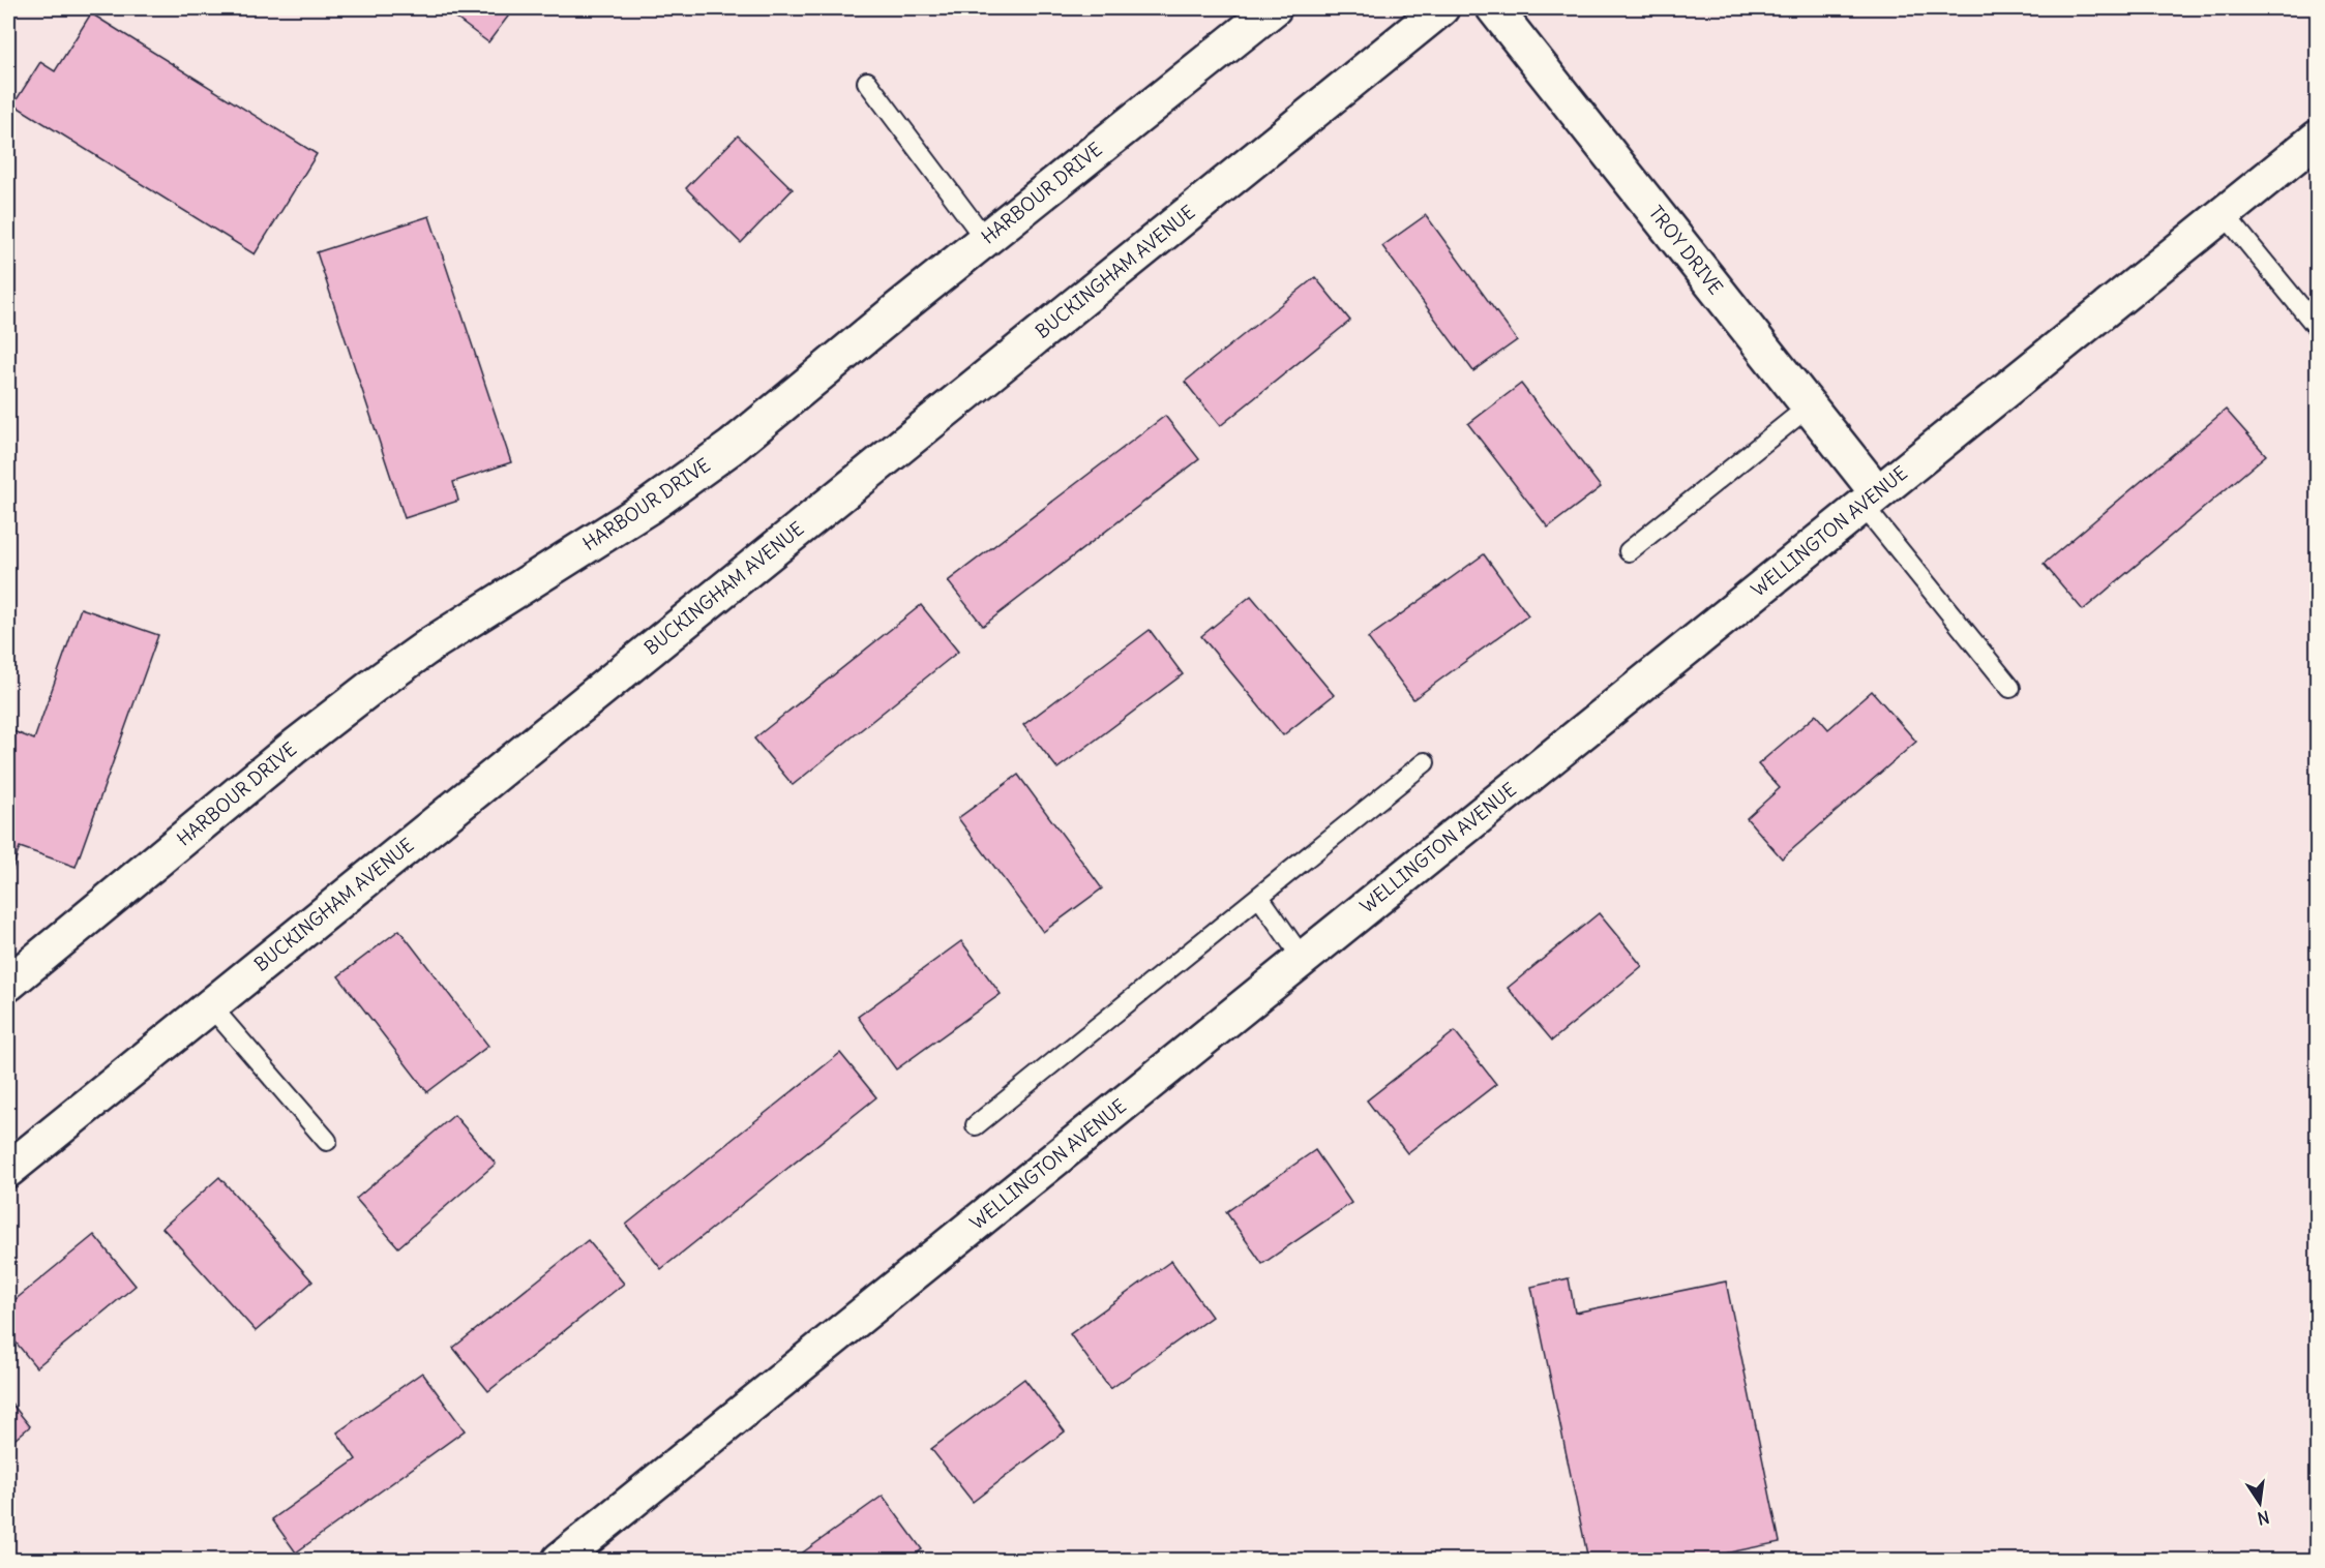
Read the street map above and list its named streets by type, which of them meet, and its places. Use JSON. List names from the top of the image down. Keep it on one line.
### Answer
{"streets":{"street":["HARBOUR DRIVE","TROY DRIVE","BUCKINGHAM AVENUE","WELLINGTON AVENUE"]},"crossings":[["TROY DRIVE","WELLINGTON AVENUE"]],"north":"bottom"}
